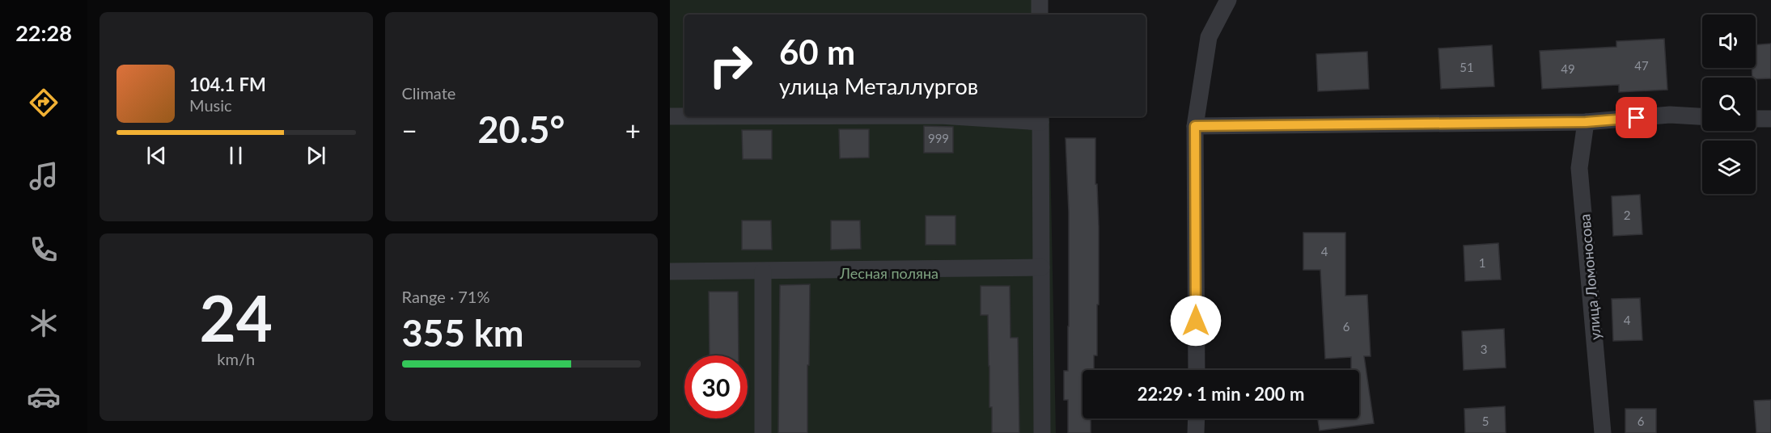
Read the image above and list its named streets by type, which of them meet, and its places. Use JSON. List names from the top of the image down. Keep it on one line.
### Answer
{"streets":{"street":["улица Ломоносова"]},"parks":["Лесная поляна"],"house_numbers":["47","51","49","999","2","4","1","4","6","3","5","6"],"page":{"tabs":"22:28","tile":["Climate",["24","km/h"],["Range · 71%","355 km"]],"turn":["60 m","улица Металлургов"],"song":["104.1 FM","Music"],"heat":["−","20.5°","+"],"limit":"30","trip":"22:29 · 1 min · 200 m"}}
